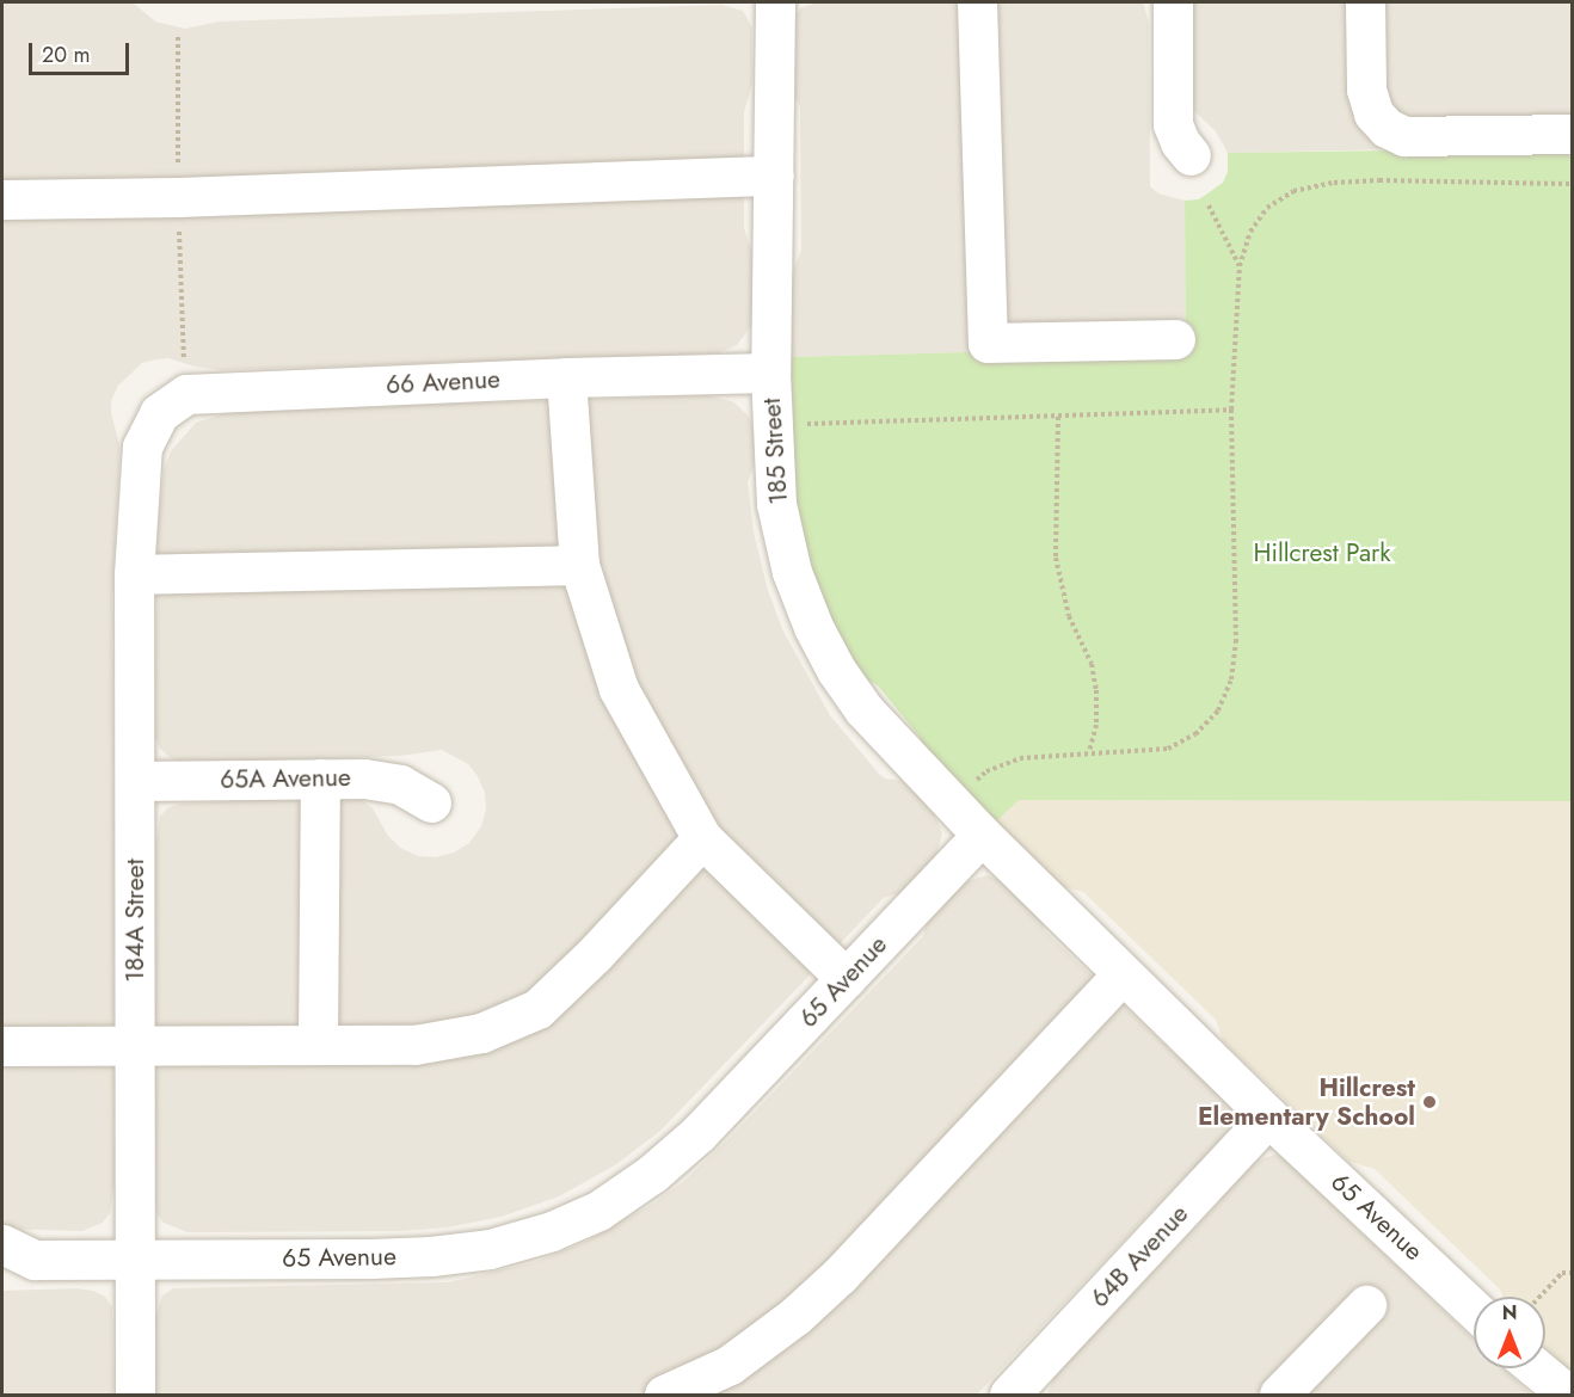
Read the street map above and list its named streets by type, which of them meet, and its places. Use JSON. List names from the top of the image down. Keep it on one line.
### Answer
{"streets":{"street":["66 Avenue","185 Street","65A Avenue","184A Street","65 Avenue","64B Avenue"]},"crossings":[["66 Avenue","185 Street"],["66 Avenue","184A Street"],["185 Street","65 Avenue"],["65A Avenue","184A Street"],["184A Street","65 Avenue"],["65 Avenue","64B Avenue"]],"parks":["Hillcrest Park"],"places":["Hillcrest Elementary School"],"scale_bar":"20 m","north":"top"}
